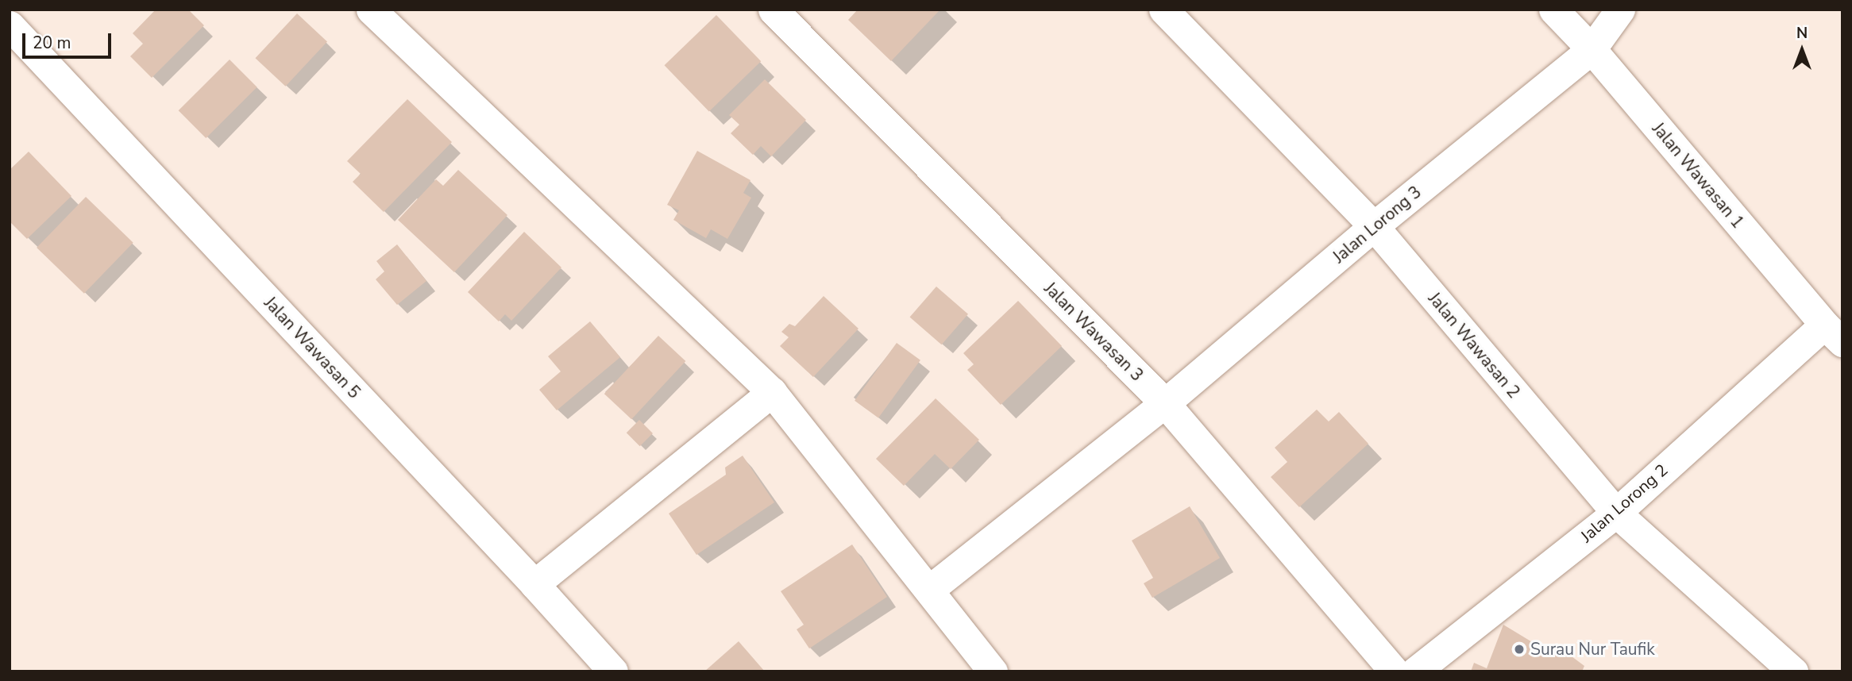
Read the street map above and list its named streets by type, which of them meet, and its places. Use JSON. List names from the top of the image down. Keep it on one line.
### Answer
{"streets":{"street":["Jalan Wawasan 1","Jalan Lorong 3","Jalan Wawasan 3","Jalan Wawasan 2","Jalan Wawasan 5","Jalan Lorong 2"]},"crossings":[["Jalan Wawasan 1","Jalan Lorong 3"],["Jalan Wawasan 1","Jalan Lorong 2"],["Jalan Lorong 3","Jalan Wawasan 3"],["Jalan Lorong 3","Jalan Wawasan 2"],["Jalan Wawasan 2","Jalan Lorong 2"]],"places":["Surau Nur Taufik"],"scale_bar":"20 m","north":"top"}
